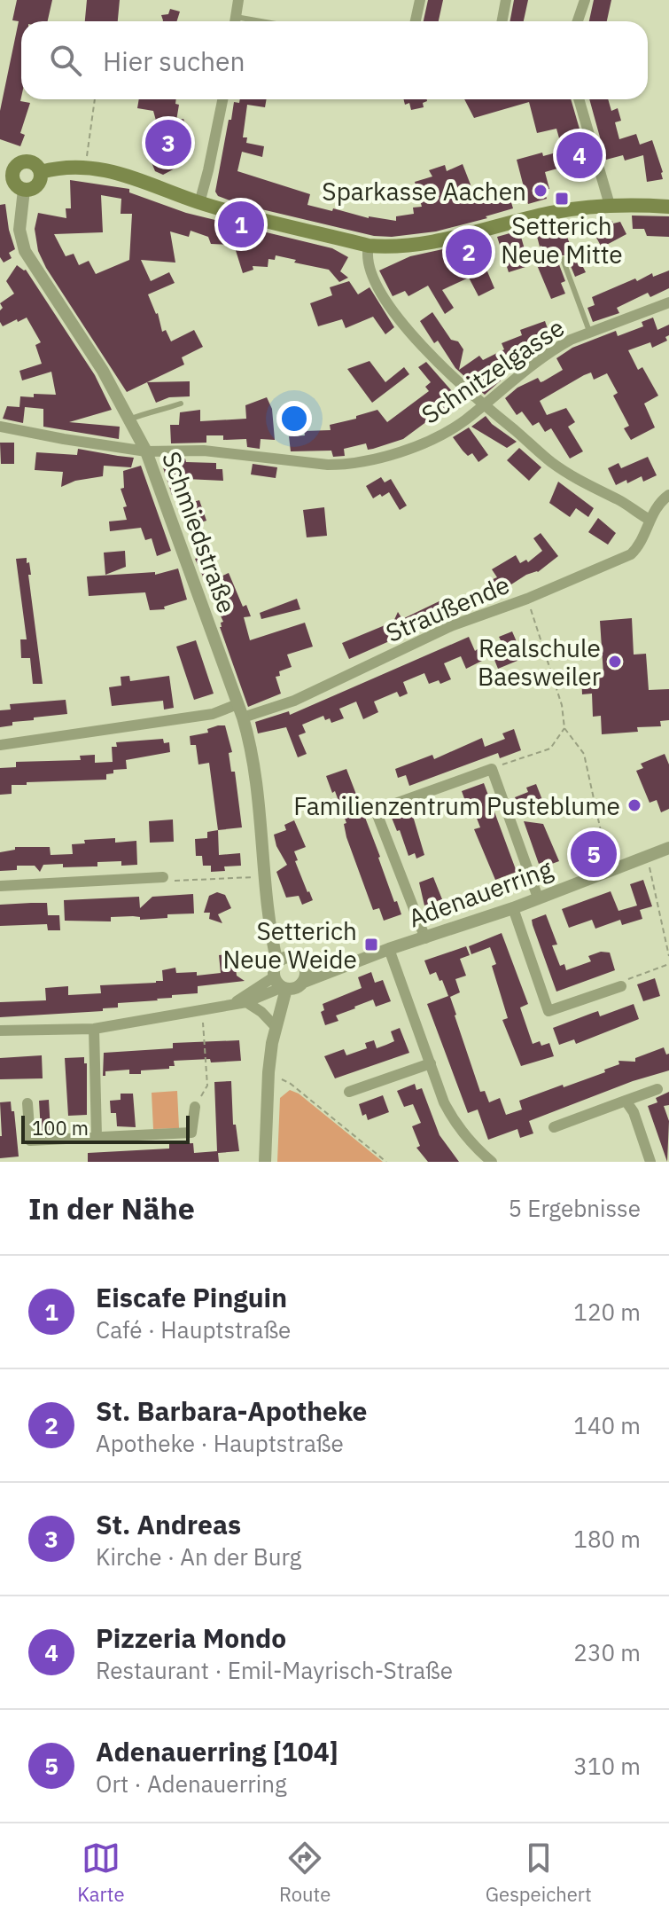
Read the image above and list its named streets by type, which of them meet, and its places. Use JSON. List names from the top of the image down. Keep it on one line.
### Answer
{"streets":{"street":["Schnitzelgasse","Schmiedstraße","Straußende","Adenauerring"]},"crossings":[["Schnitzelgasse","Schmiedstraße"],["Schmiedstraße","Straußende"],["Schmiedstraße","Adenauerring"]],"places":{"other":["Sparkasse Aachen","Realschule Baesweiler","Familienzentrum Pusteblume"],"transit":["Setterich Neue Mitte","Setterich Neue Weide"]},"scale_bar":"100 m","page":{"search":"Hier suchen","pins":["3","4","1","2","5"],"scale":"100 m","heading":["In der Nähe","5 Ergebnisse"],"list":[{"mark":"1","name":"Eiscafe Pinguin","note":"Café · Hauptstraße","value":"120 m"},{"mark":"2","name":"St. Barbara-Apotheke","note":"Apotheke · Hauptstraße","value":"140 m"},{"mark":"3","name":"St. Andreas","note":"Kirche · An der Burg","value":"180 m"},{"mark":"4","name":"Pizzeria Mondo","note":"Restaurant · Emil-Mayrisch-Straße","value":"230 m"},{"mark":"5","name":"Adenauerring [104]","note":"Ort · Adenauerring","value":"310 m"}],"nav":["Karte","Route","Gespeichert"]}}
